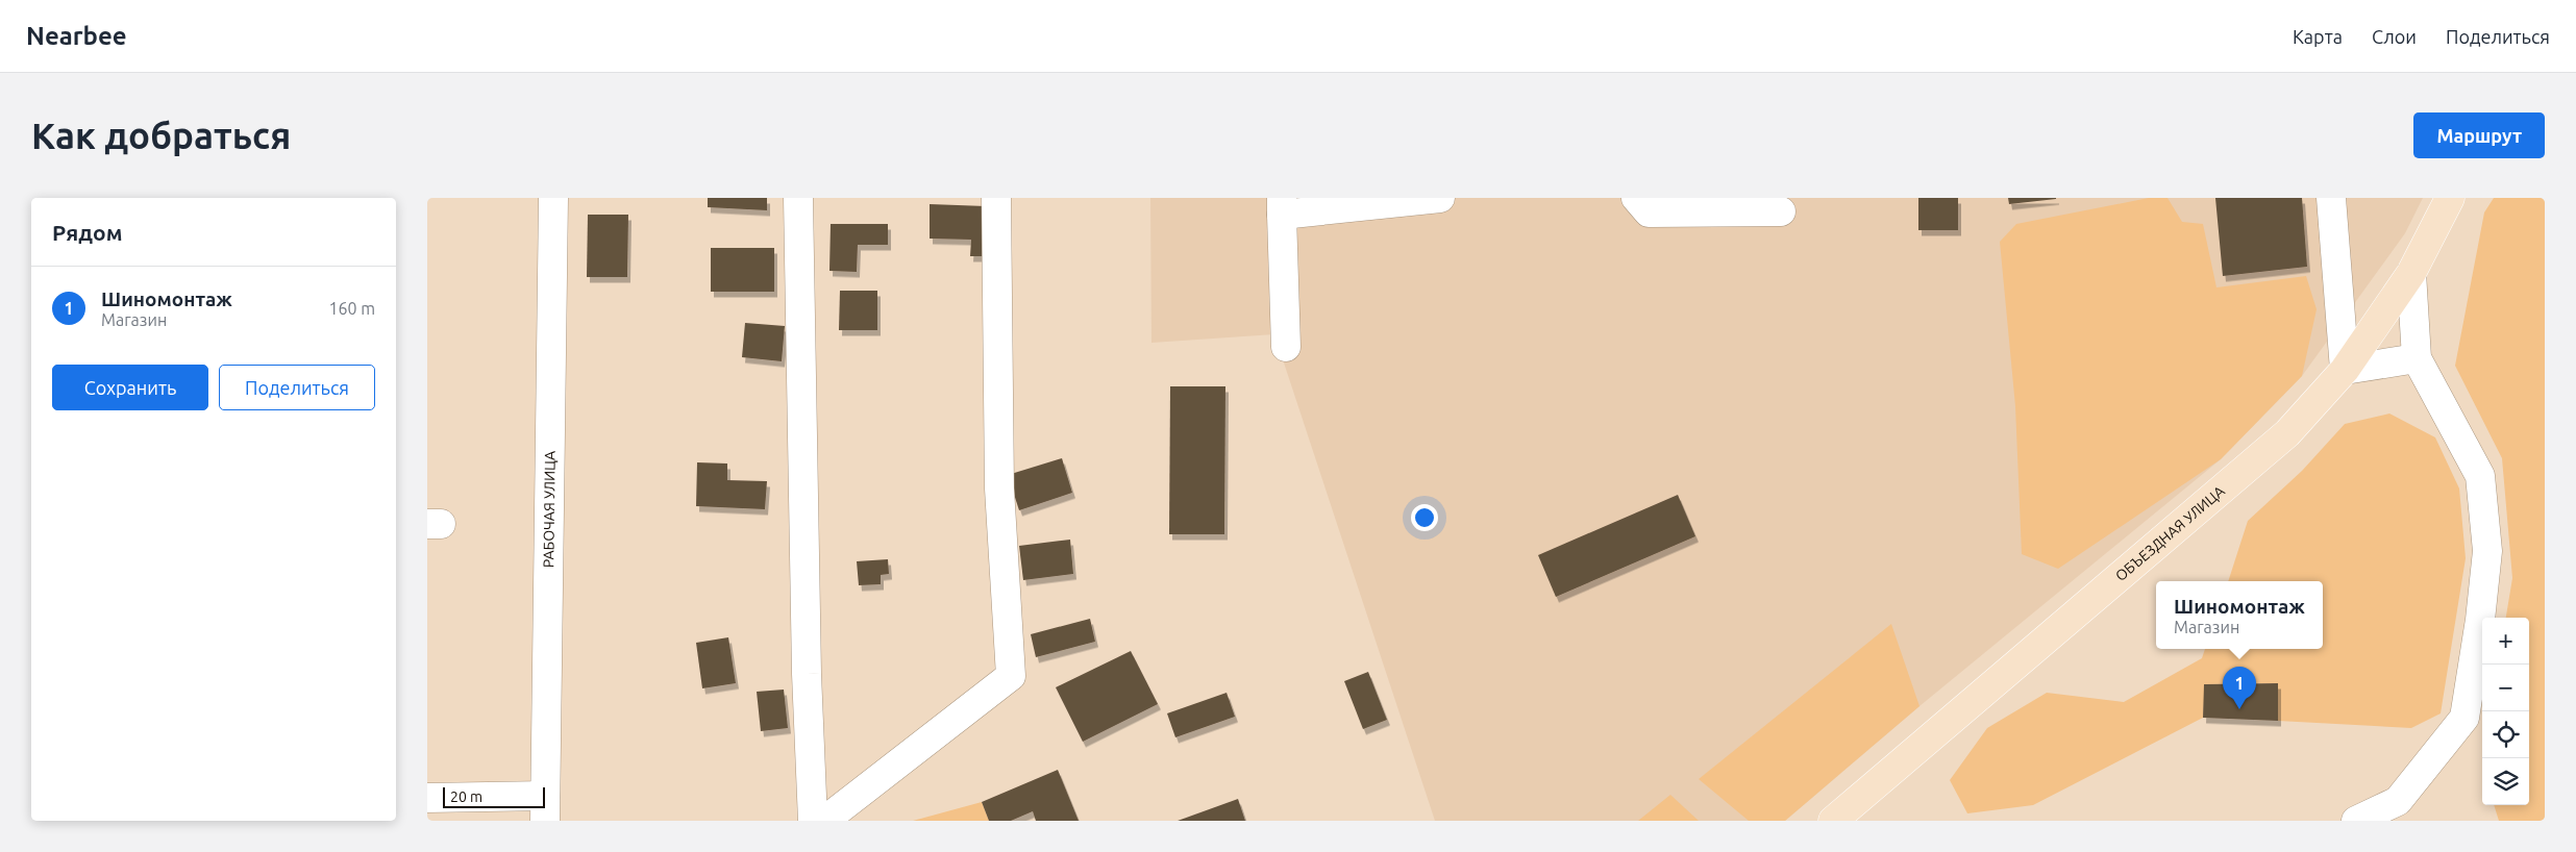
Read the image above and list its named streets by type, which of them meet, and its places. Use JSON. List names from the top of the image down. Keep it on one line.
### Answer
{"streets":{"main road":["ОБЪЕЗДНАЯ УЛИЦА"],"street":["РАБОЧАЯ УЛИЦА"]},"scale_bar":"20 m","page":{"header":"Nearbee","nav":["Карта","Слои","Поделиться"],"buttons":["Маршрут",["Сохранить","Поделиться"]],"title":"Как добраться","heading":"Рядом","list":[{"mark":"1","name":"Шиномонтаж","note":"Магазин","value":"160 m"}],"popup":["Шиномонтаж","Магазин"],"map_buttons":["+","−"],"pins":"1","scale":"20 m"}}
